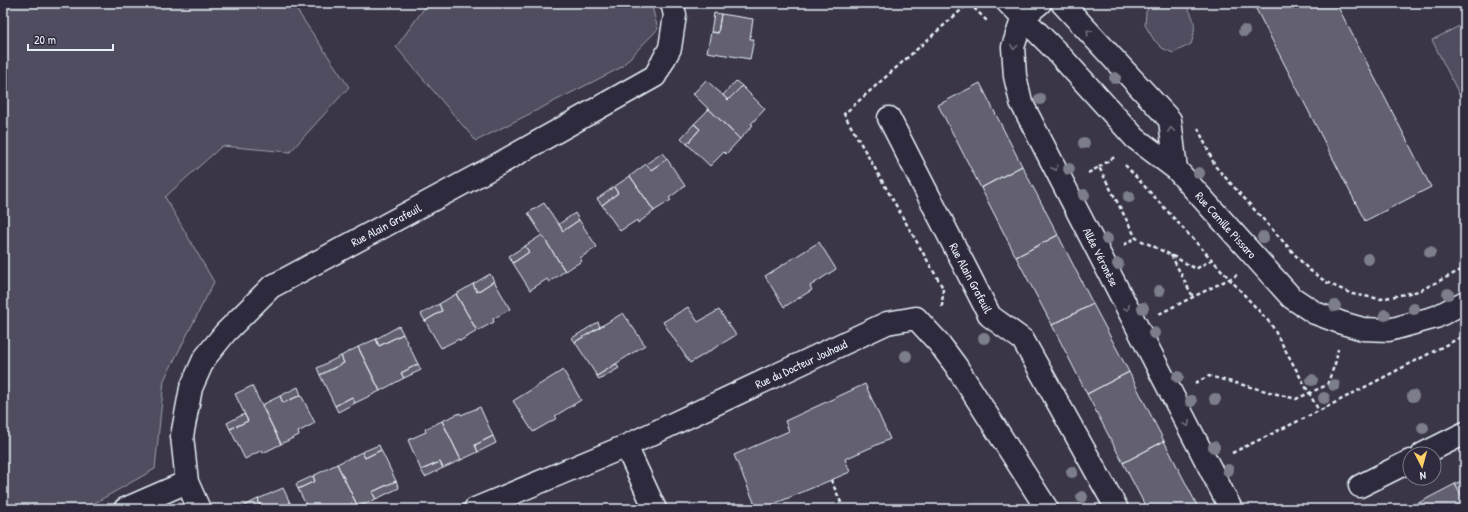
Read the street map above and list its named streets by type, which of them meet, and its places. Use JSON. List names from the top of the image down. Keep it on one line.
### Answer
{"streets":{"street":["Rue Alain Grafeuil","Rue Camille Pissaro","Allée Véronèse","Rue du Docteur Jouhaud"]},"crossings":[["Rue Camille Pissaro","Allée Véronèse"]],"scale_bar":"20 m","north":"bottom"}
